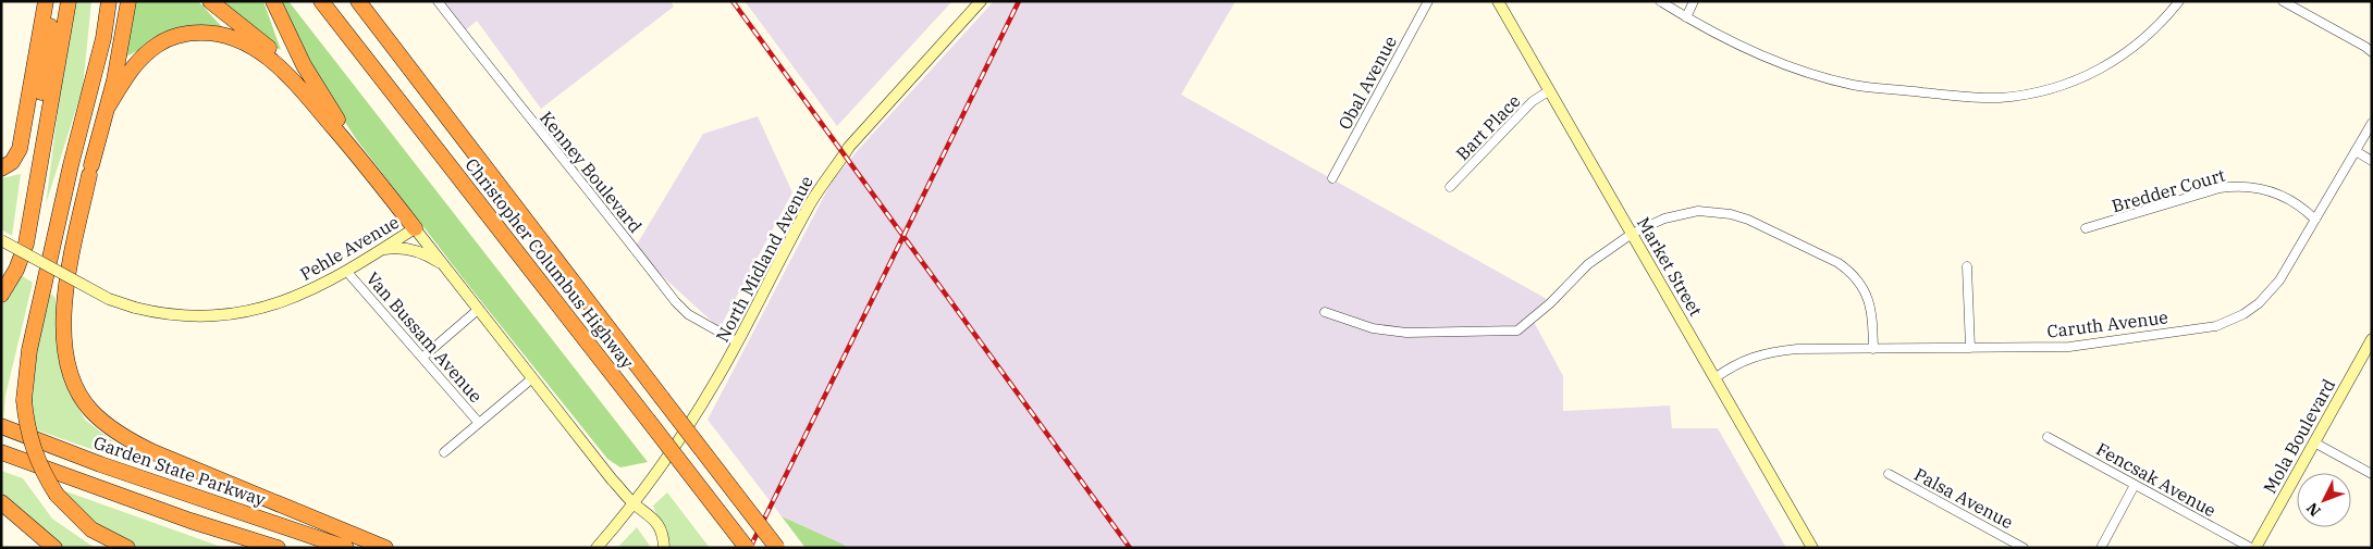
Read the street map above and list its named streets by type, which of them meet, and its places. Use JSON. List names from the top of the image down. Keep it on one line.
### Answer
{"streets":{"highway":["Christopher Columbus Highway","Garden State Parkway"],"street":["Obal Avenue","Bart Place","Kenney Boulevard","Bredder Court","Pehle Avenue","North Midland Avenue","Market Street","Caruth Avenue","Van Bussam Avenue","Mola Boulevard","Fencsak Avenue","Palsa Avenue"]},"crossings":[["Bart Place","Market Street"],["Kenney Boulevard","North Midland Avenue"],["Bredder Court","Caruth Avenue"],["Pehle Avenue","North Midland Avenue"],["Pehle Avenue","Van Bussam Avenue"],["Market Street","Caruth Avenue"]],"north":"bottom left"}
